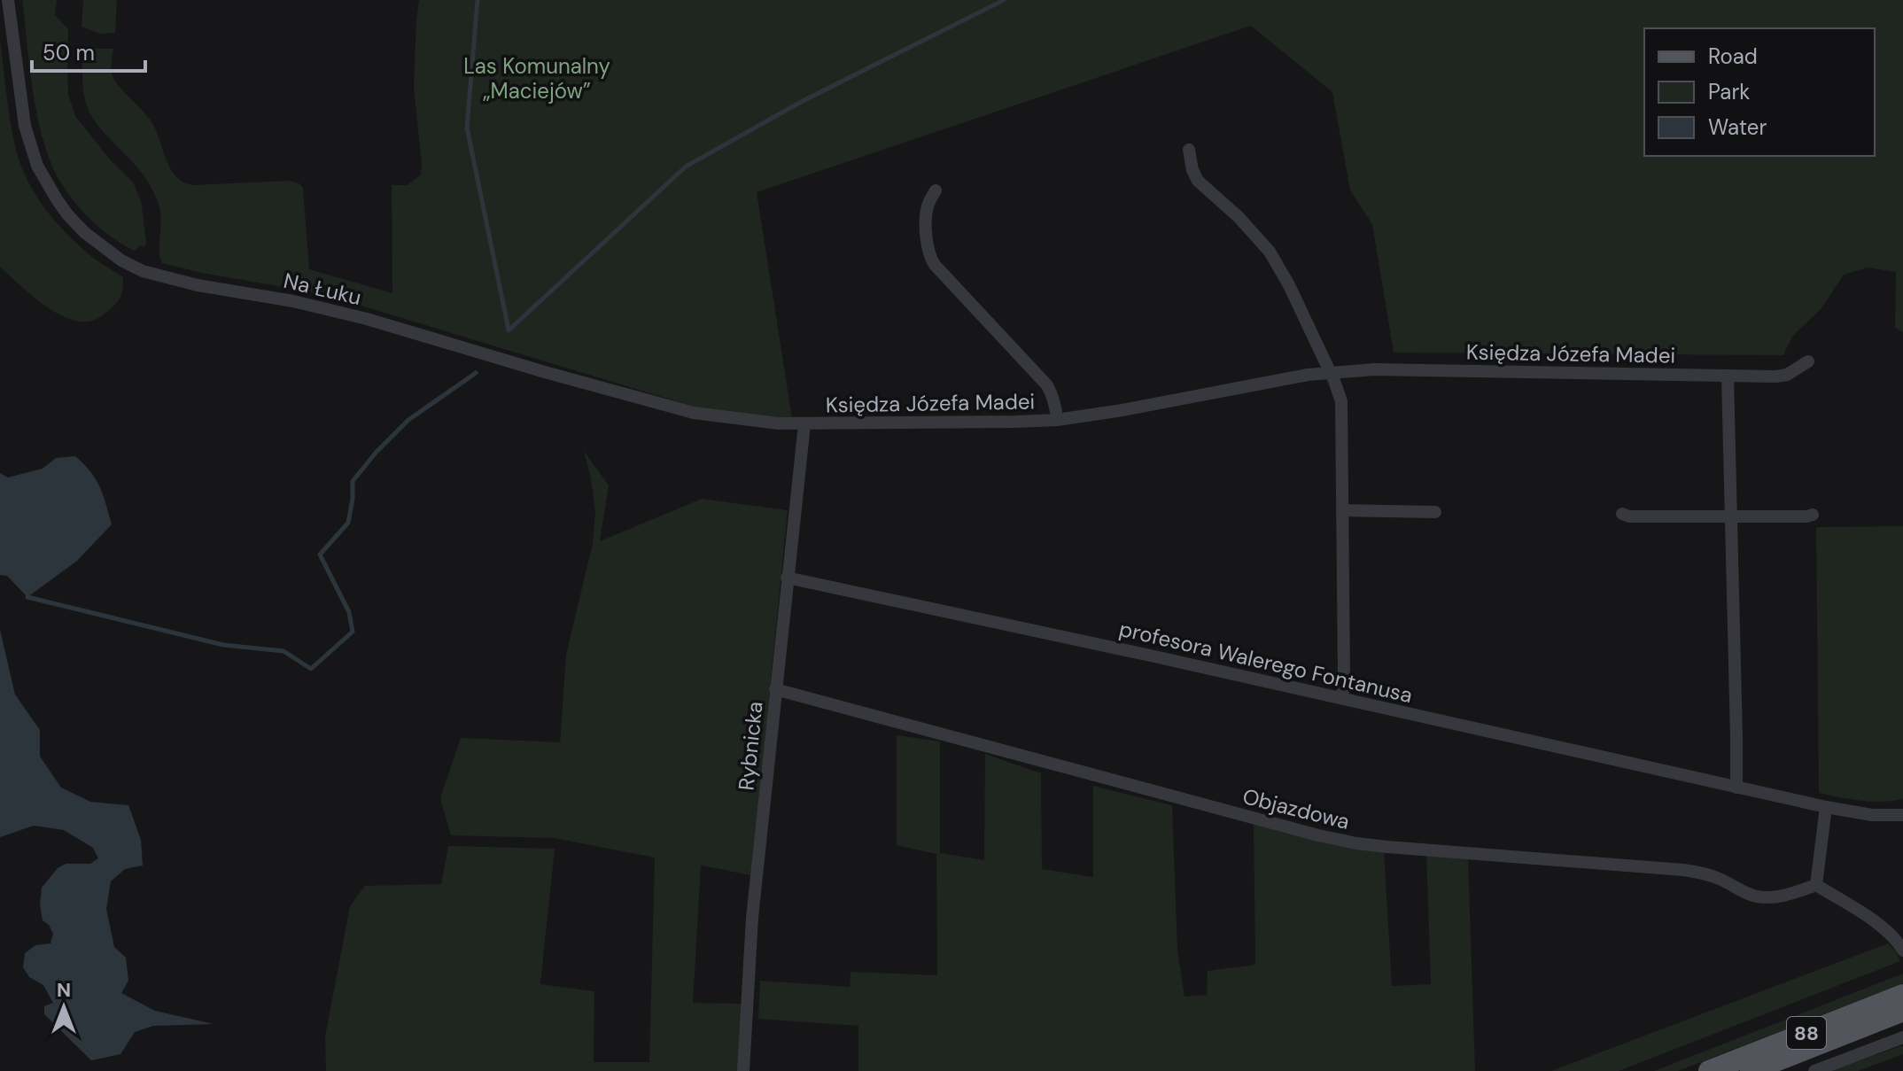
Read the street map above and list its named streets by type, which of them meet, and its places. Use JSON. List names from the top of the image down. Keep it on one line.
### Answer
{"streets":{"main road":["88"],"street":["Na Łuku","Księdza Józefa Madei","profesora Walerego Fontanusa","Rybnicka","Objazdowa"]},"crossings":[["Na Łuku","Księdza Józefa Madei"],["Na Łuku","Rybnicka"],["Księdza Józefa Madei","Rybnicka"],["profesora Walerego Fontanusa","Rybnicka"],["Rybnicka","Objazdowa"]],"parks":["Las Komunalny „Maciejów”"],"legend":["Road","Park","Water"],"scale_bar":"50 m","north":"top"}
